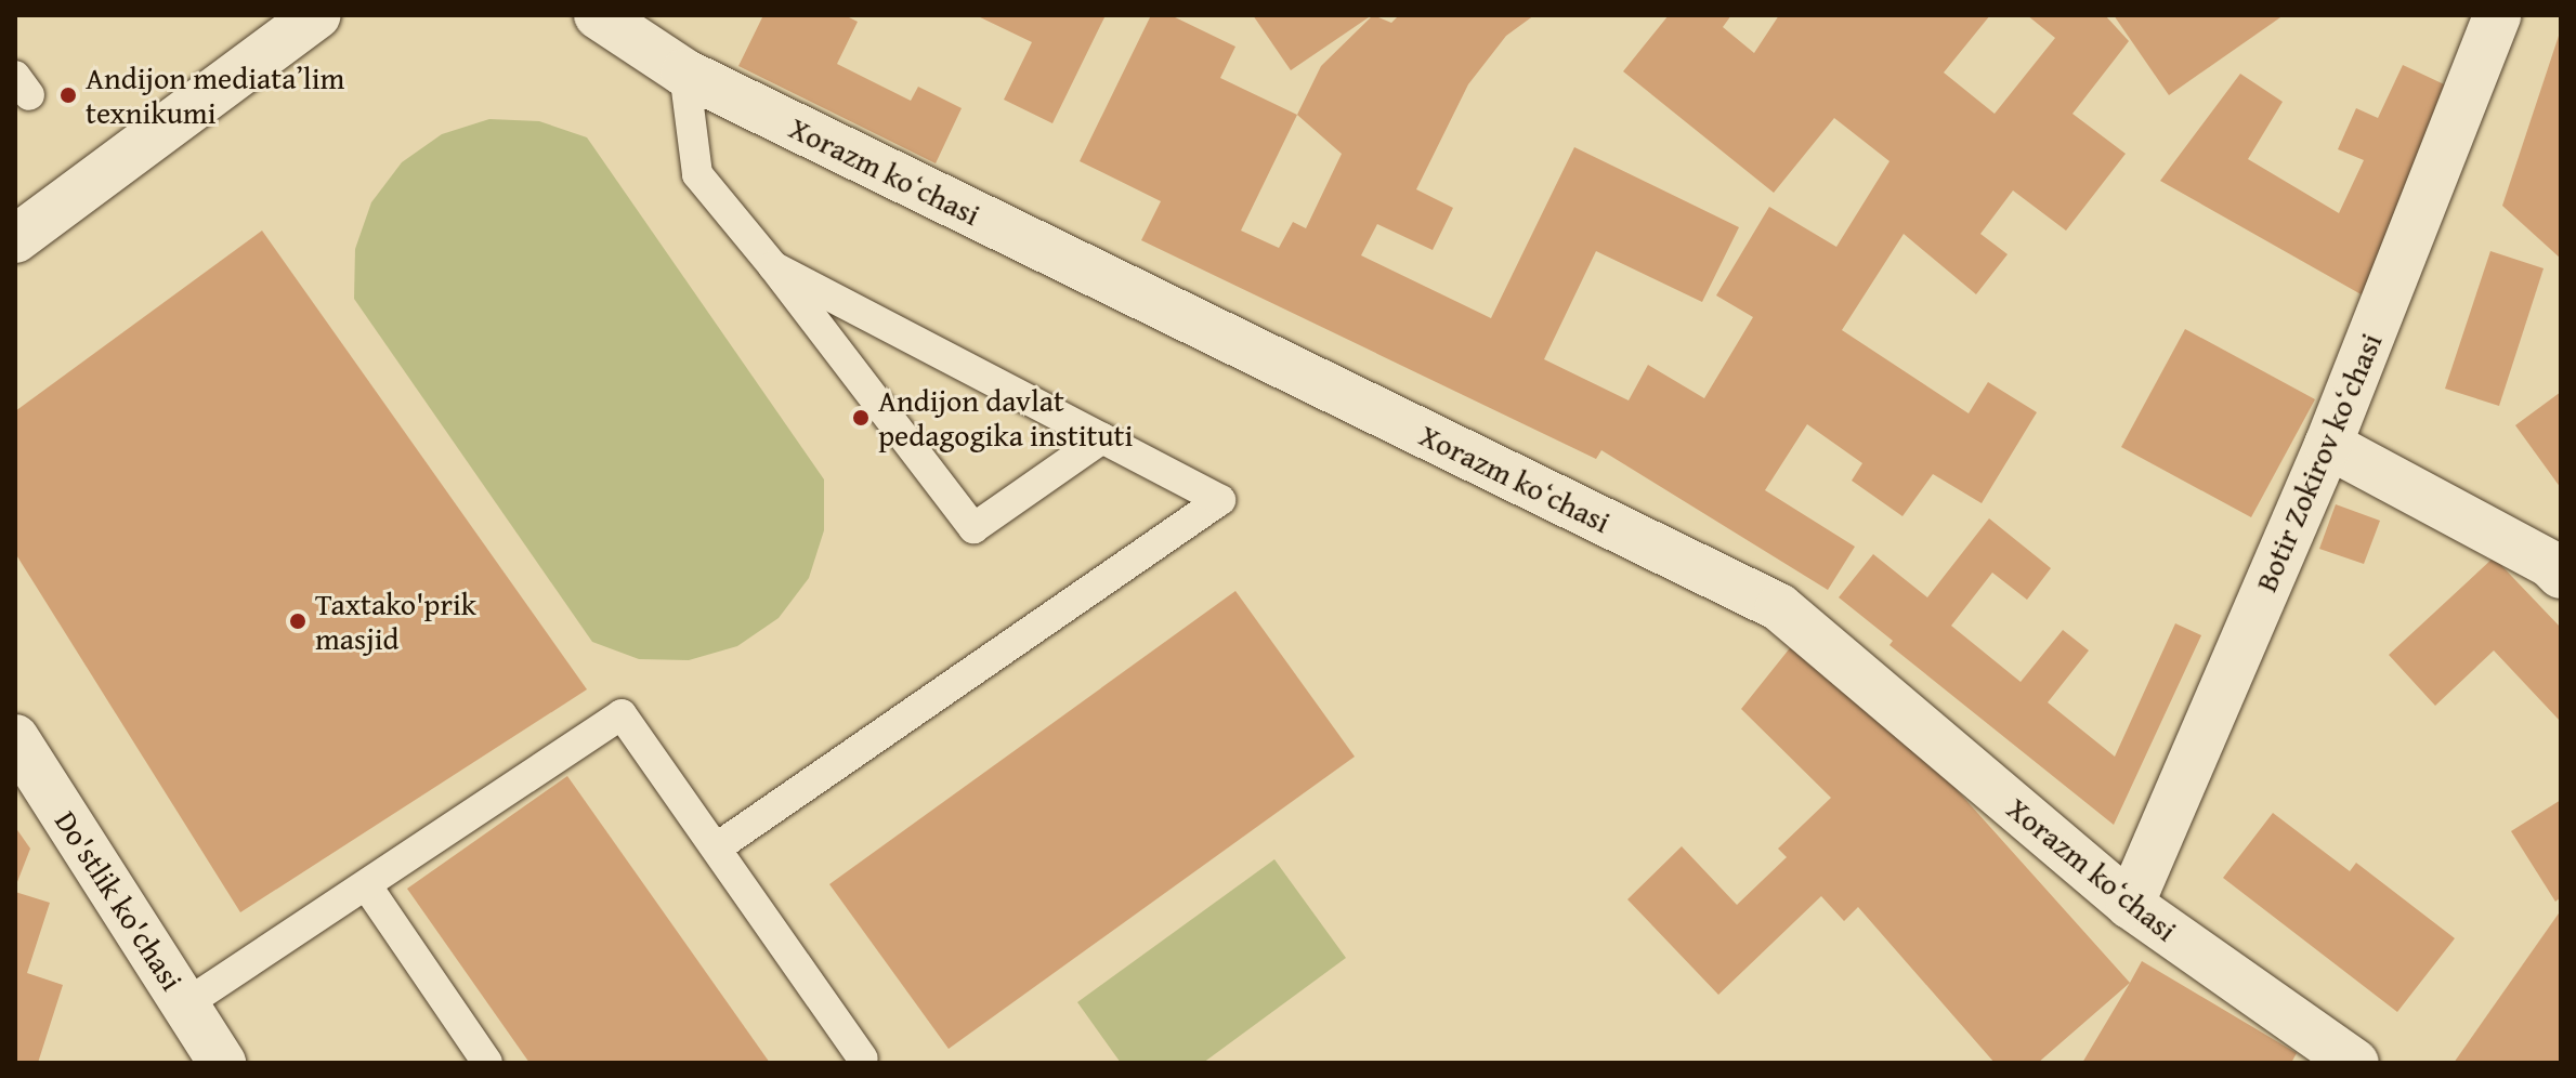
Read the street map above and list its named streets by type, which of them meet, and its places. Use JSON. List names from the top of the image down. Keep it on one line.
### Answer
{"streets":{"street":["Xorazm koʻchasi","Botir Zokirov koʻchasi","Do'stlik ko'chasi"]},"crossings":[["Xorazm koʻchasi","Botir Zokirov koʻchasi"]],"places":["Andijon mediataʼlim texnikumi","Andijon davlat pedagogika instituti","Taxtako'prik masjid"]}
